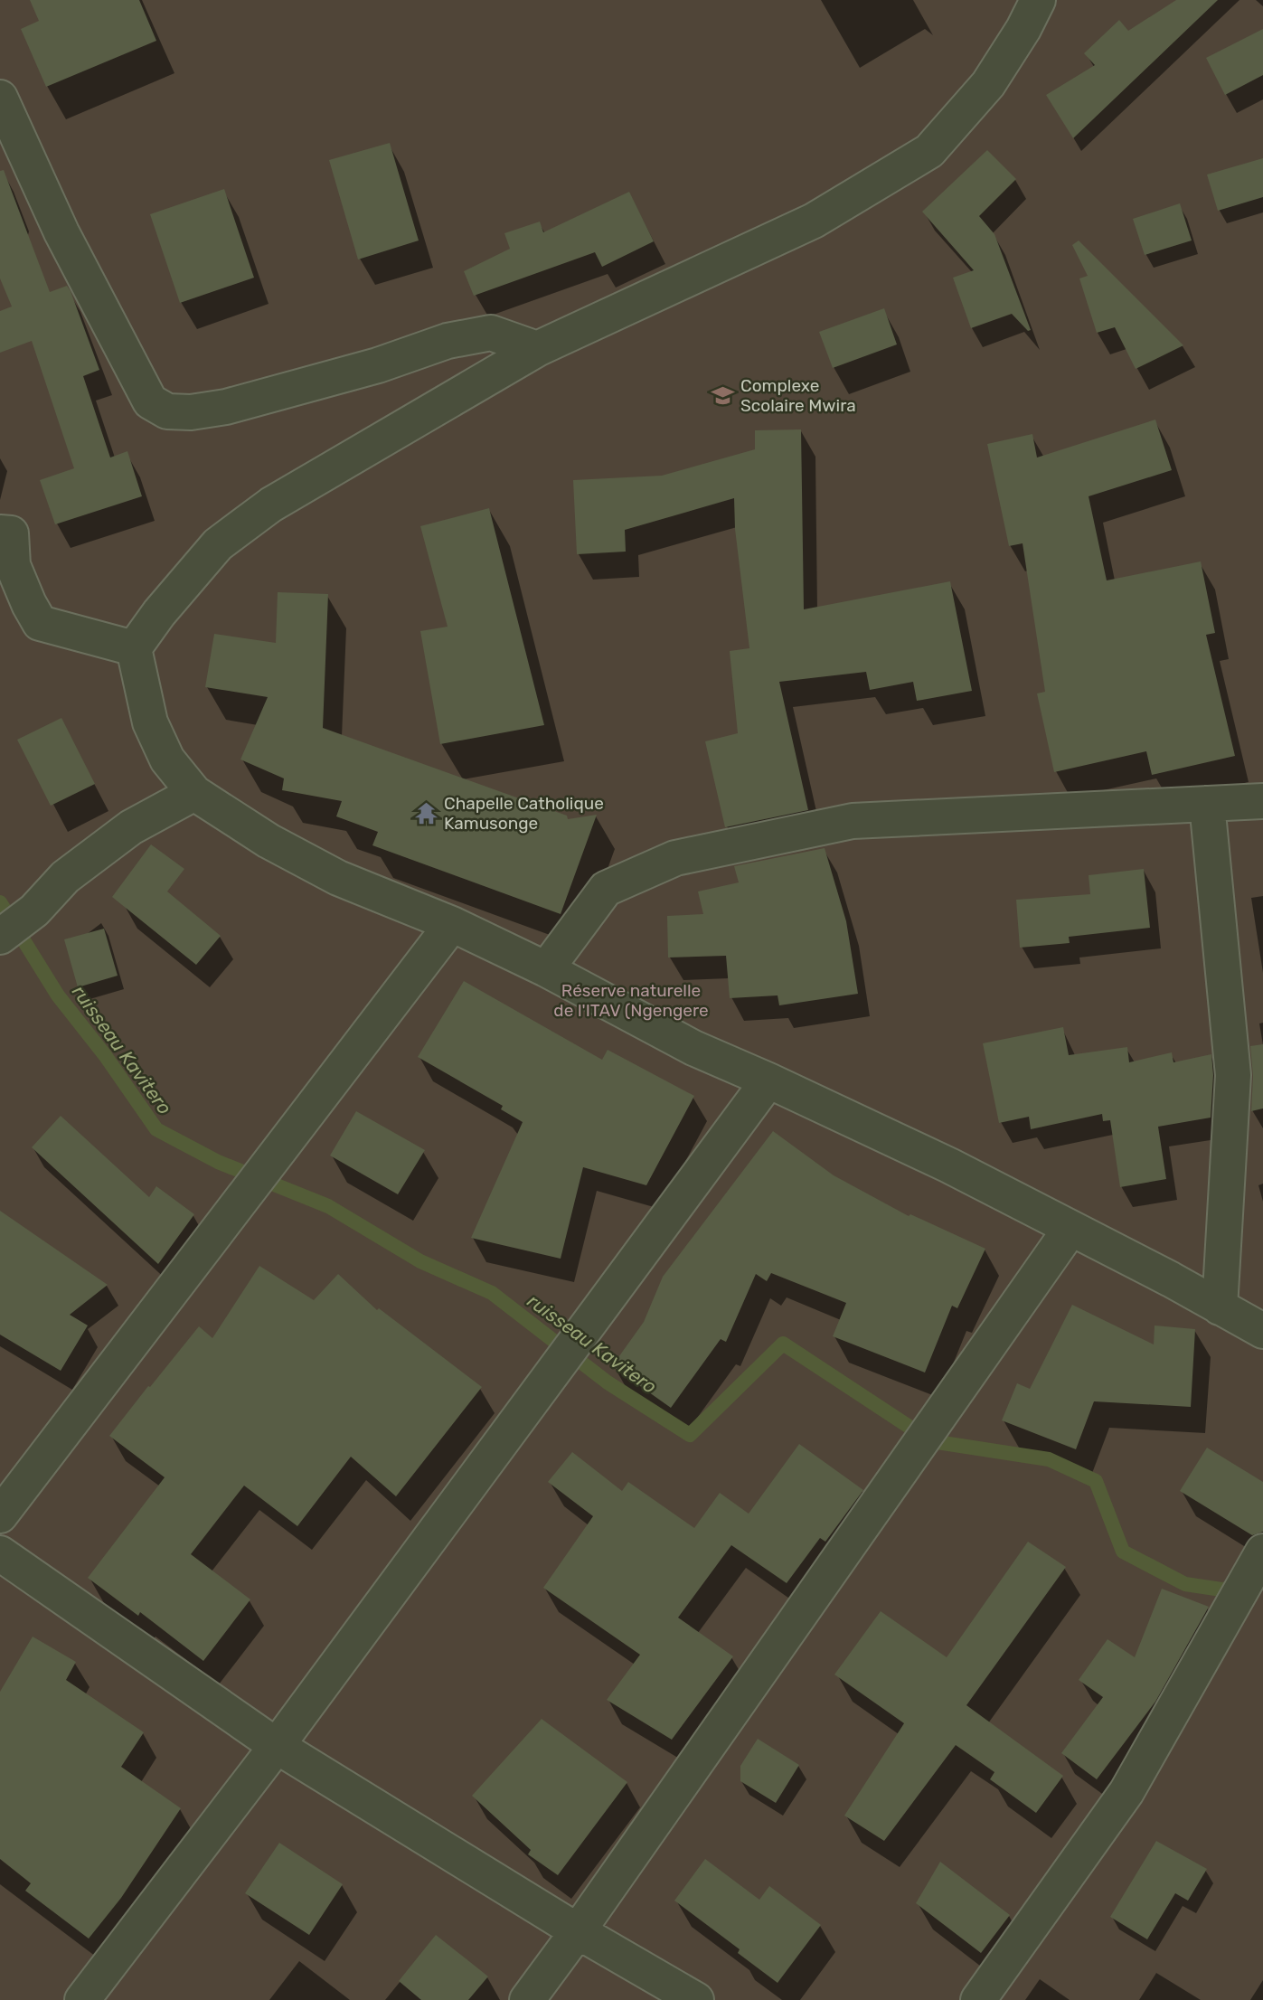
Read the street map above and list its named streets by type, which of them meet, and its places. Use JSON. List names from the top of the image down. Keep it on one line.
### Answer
{"water":["ruisseau Kavitero"],"parks":["Réserve naturelle de l'ITAV (Ngengere"],"places":{"school or university":["Complexe Scolaire Mwira"],"temple":["Chapelle Catholique Kamusonge"]}}
